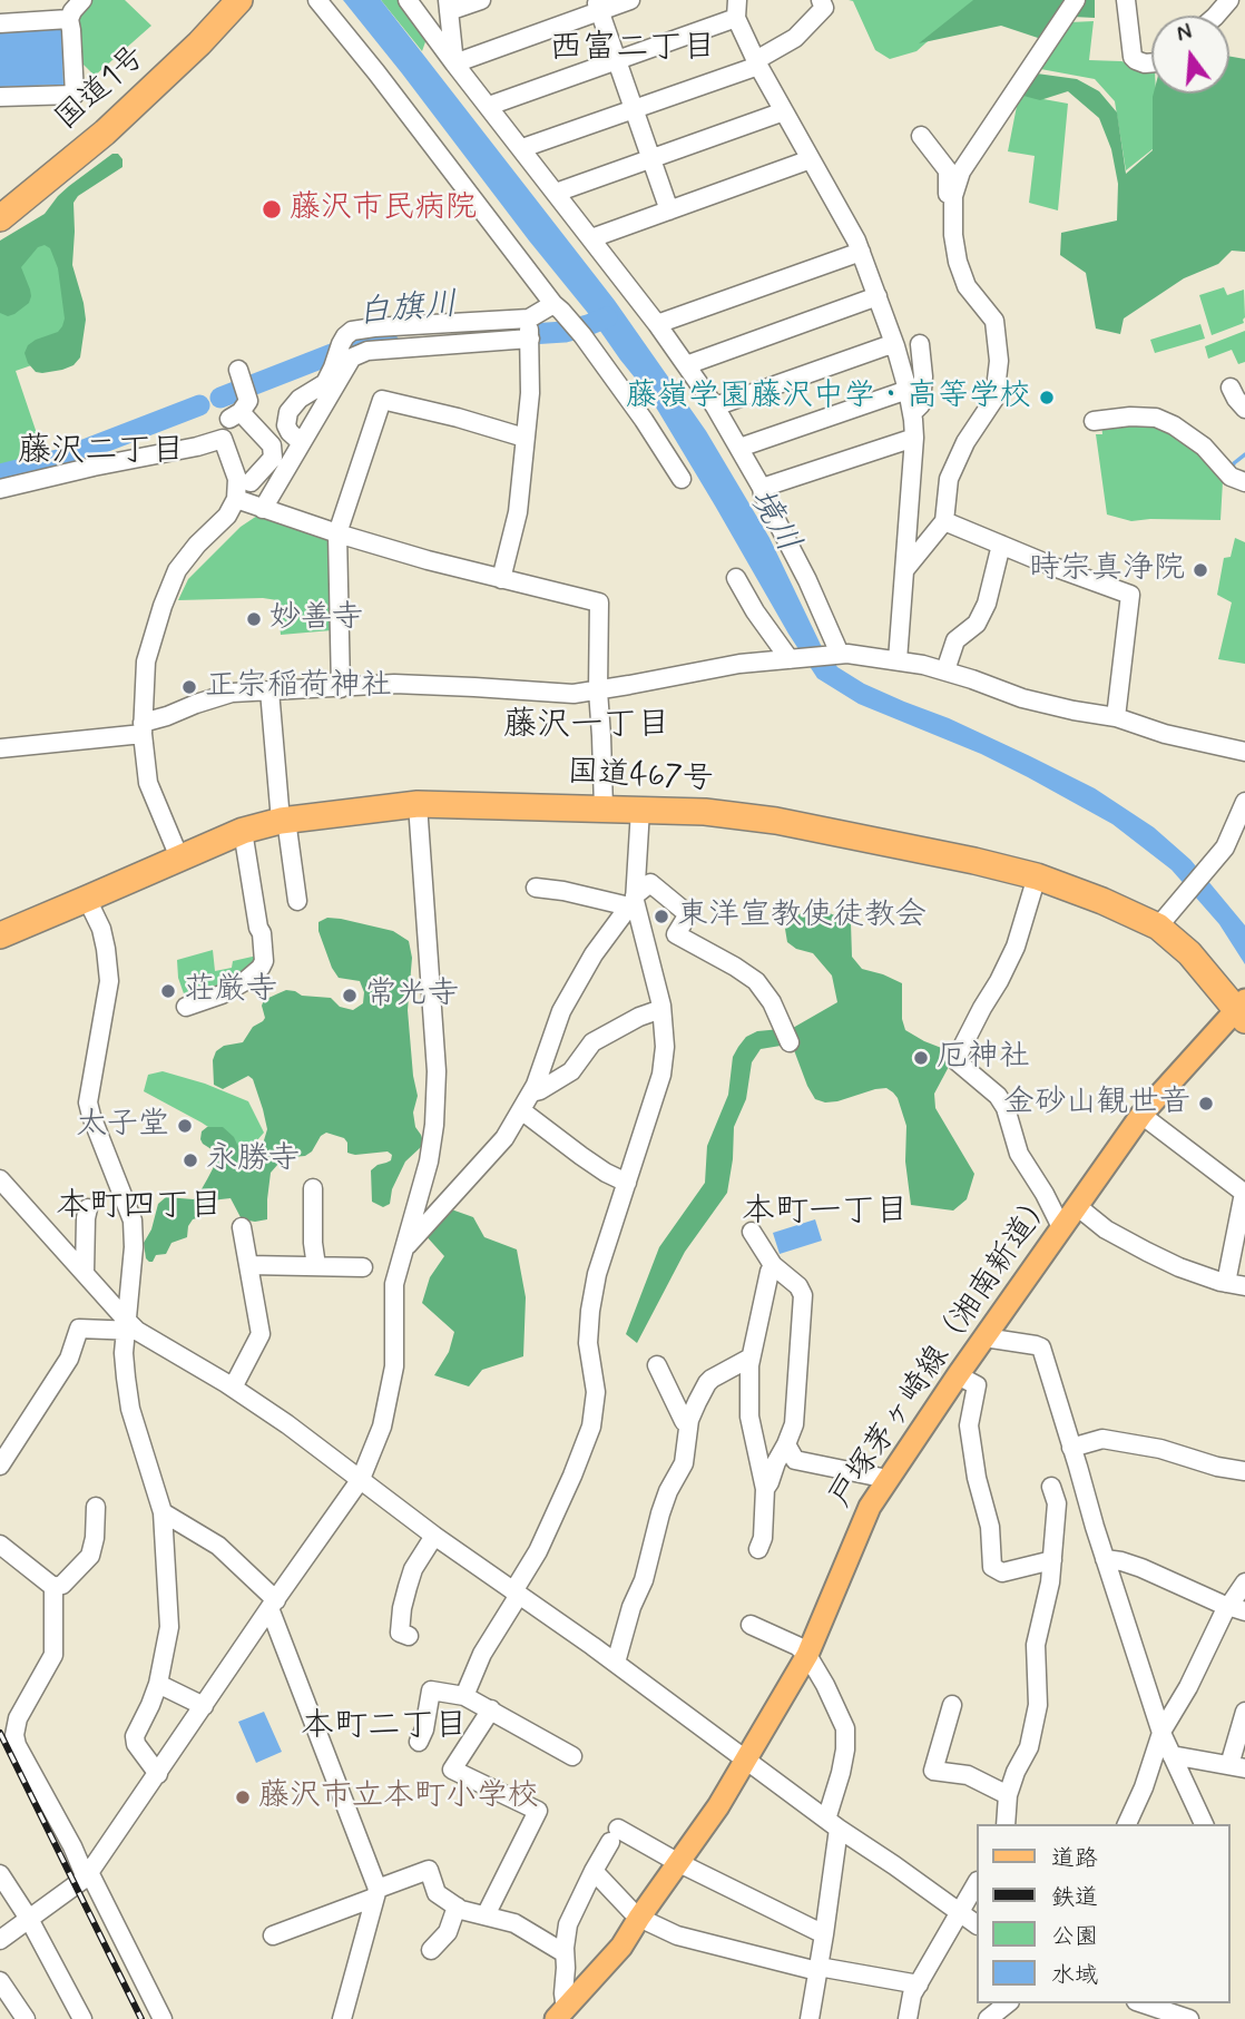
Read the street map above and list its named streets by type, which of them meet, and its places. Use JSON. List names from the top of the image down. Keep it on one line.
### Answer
{"streets":{"highway":["国道1号","国道467号"],"main road":["戸塚茅ヶ崎線（湘南新道）"]},"crossings":[["国道467号","戸塚茅ヶ崎線（湘南新道）"]],"districts":["西富二丁目","藤沢二丁目","藤沢一丁目","本町四丁目","本町一丁目","本町二丁目"],"water":["白旗川","境川"],"places":["藤沢市民病院","藤嶺学園藤沢中学・高等学校","時宗真浄院","妙善寺","正宗稲荷神社","東洋宣教使徒教会","荘厳寺","常光寺","厄神社","金砂山観世音","太子堂","永勝寺","藤沢市立本町小学校"],"legend":["道路","鉄道","公園","水域"],"north":"top"}
